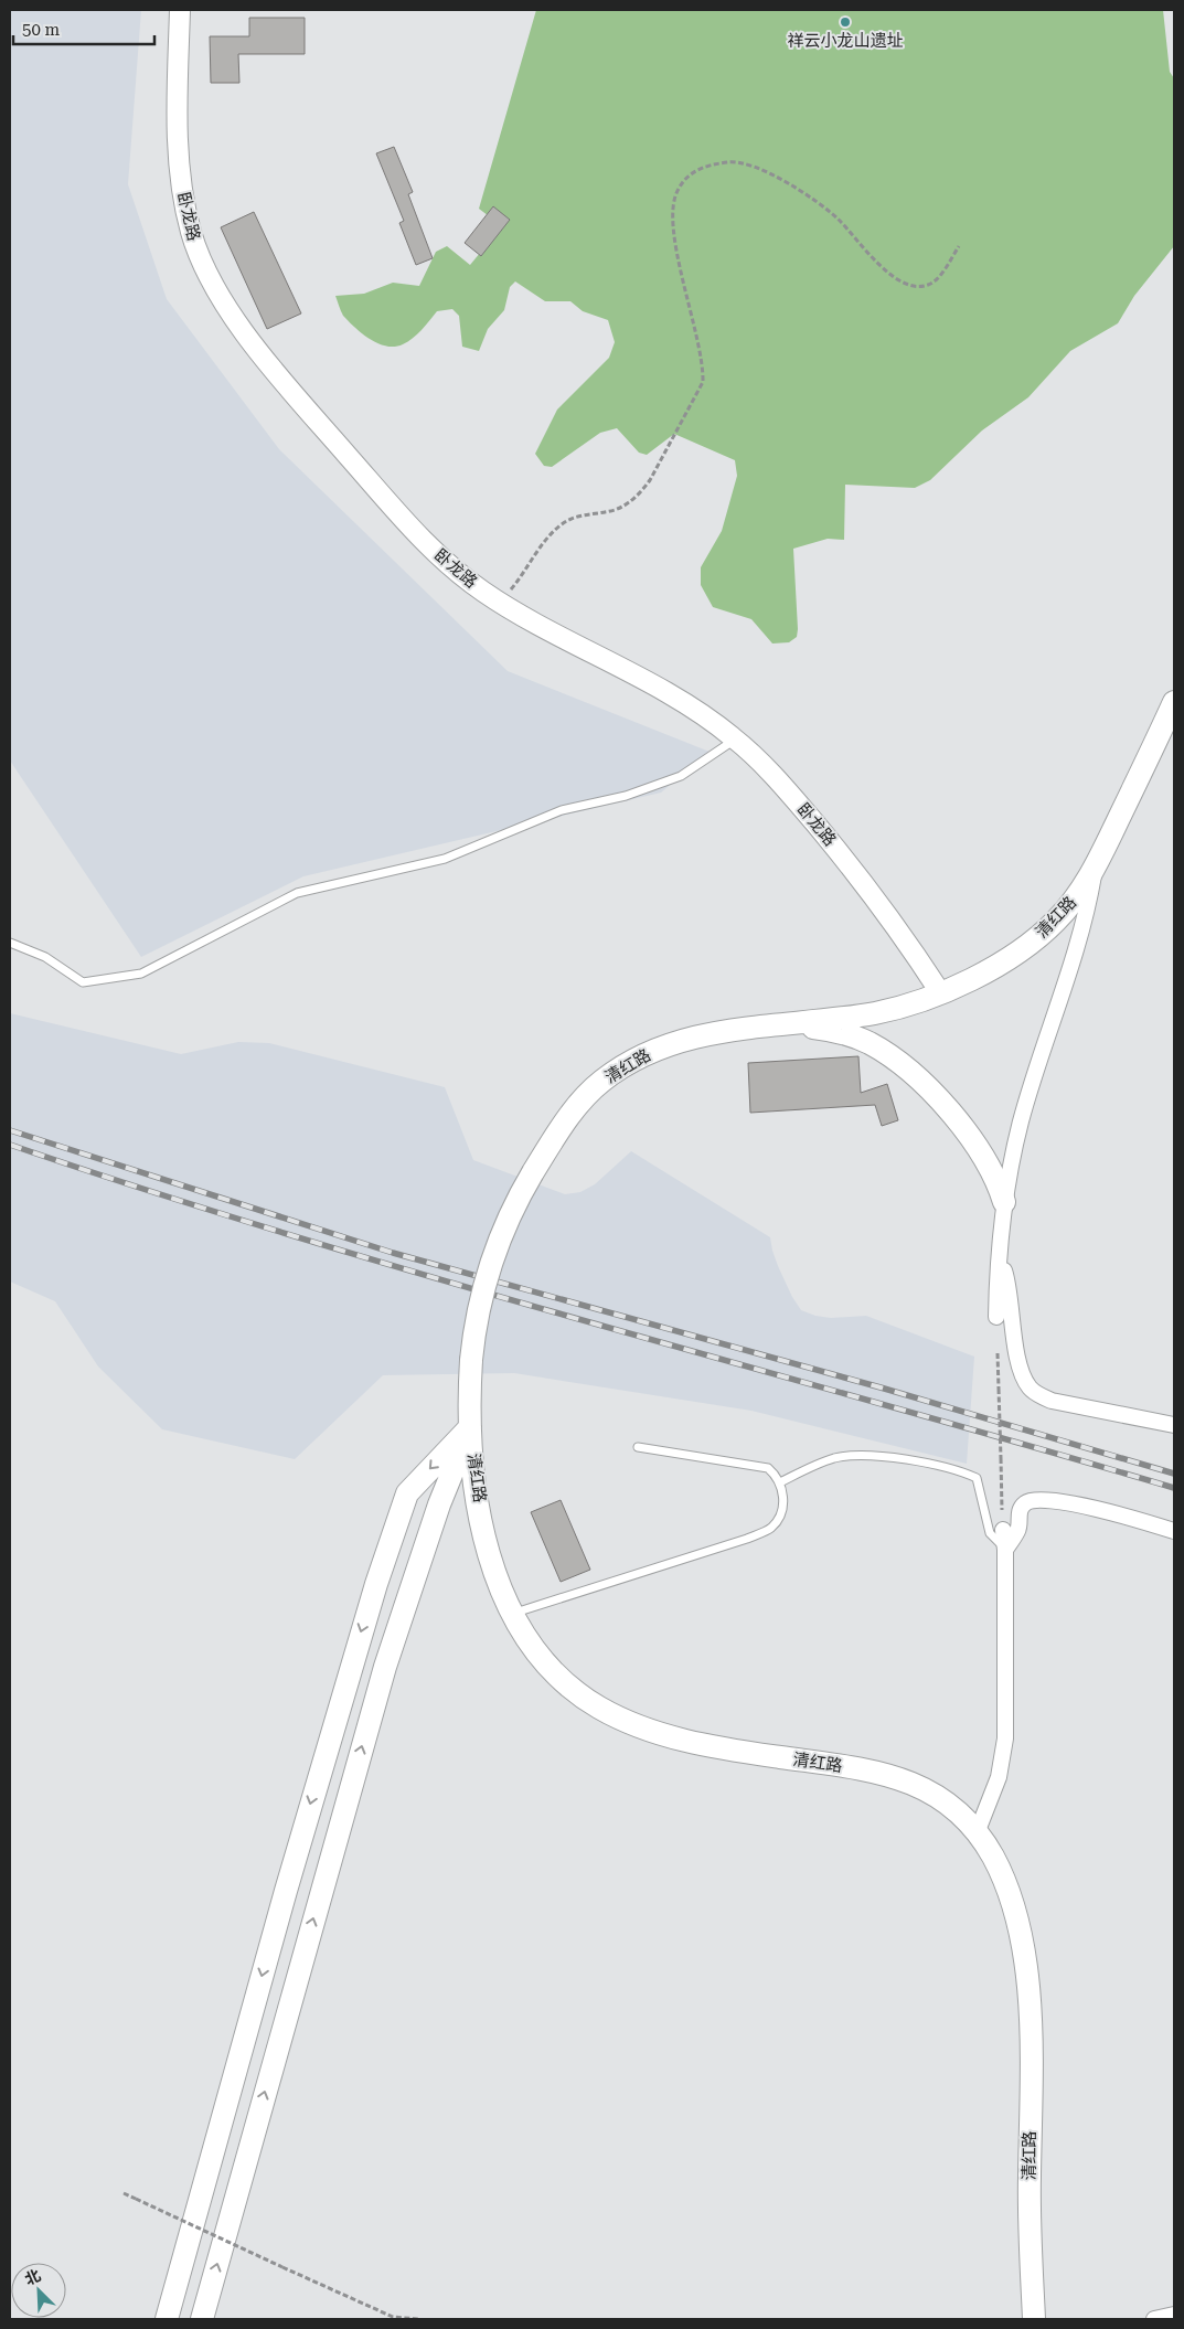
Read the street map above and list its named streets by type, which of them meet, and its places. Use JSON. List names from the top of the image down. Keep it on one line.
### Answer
{"streets":{"main road":["清红路"],"street":["卧龙路"]},"crossings":[["卧龙路","清红路"]],"places":["祥云小龙山遗址"],"scale_bar":"50 m","north":"top left"}
